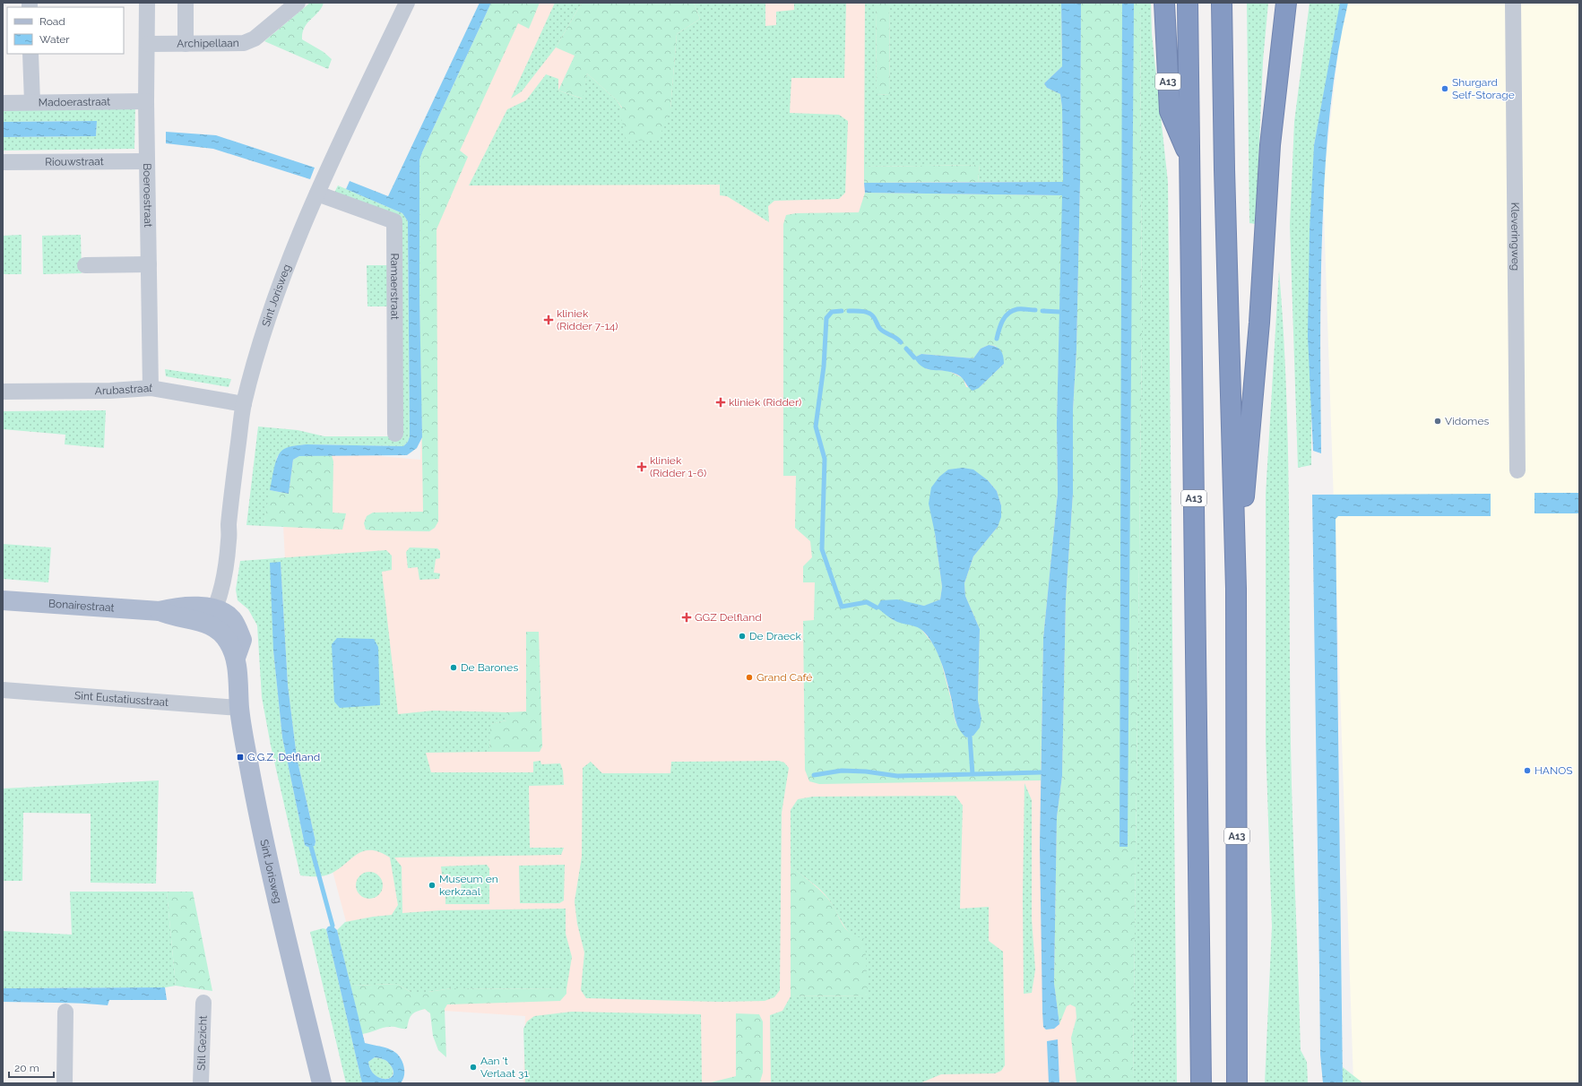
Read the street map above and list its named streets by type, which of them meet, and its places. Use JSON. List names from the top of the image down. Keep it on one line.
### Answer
{"streets":{"highway":["A13"],"main road":["Sint Jorisweg","Bonairestraat"],"street":["Archipellaan","Madoerastraat","Riouwstraat","Boeroestraat","Kleveringweg","Ramaerstraat","Arubastraat","Sint Eustatiusstraat","Stil Gezicht"]},"crossings":[["Archipellaan","Boeroestraat"],["Madoerastraat","Boeroestraat"],["Riouwstraat","Boeroestraat"],["Boeroestraat","Arubastraat"],["Ramaerstraat","Sint Jorisweg"],["Sint Jorisweg","Arubastraat"],["Sint Jorisweg","Bonairestraat"],["Sint Jorisweg","Sint Eustatiusstraat"]],"places":{"other":["Shurgard Self-Storage","Vidomes","De Draeck","De Barones","Grand Café","HANOS","Museum en kerkzaal","Aan 't Verlaat 31"],"health":["kliniek (Ridder 7-14)","kliniek (Ridder)","kliniek (Ridder 1-6)","GGZ Delfland"],"transit":["G.G.Z. Delfland"]},"legend":["Road","Water"],"scale_bar":"20 m"}
